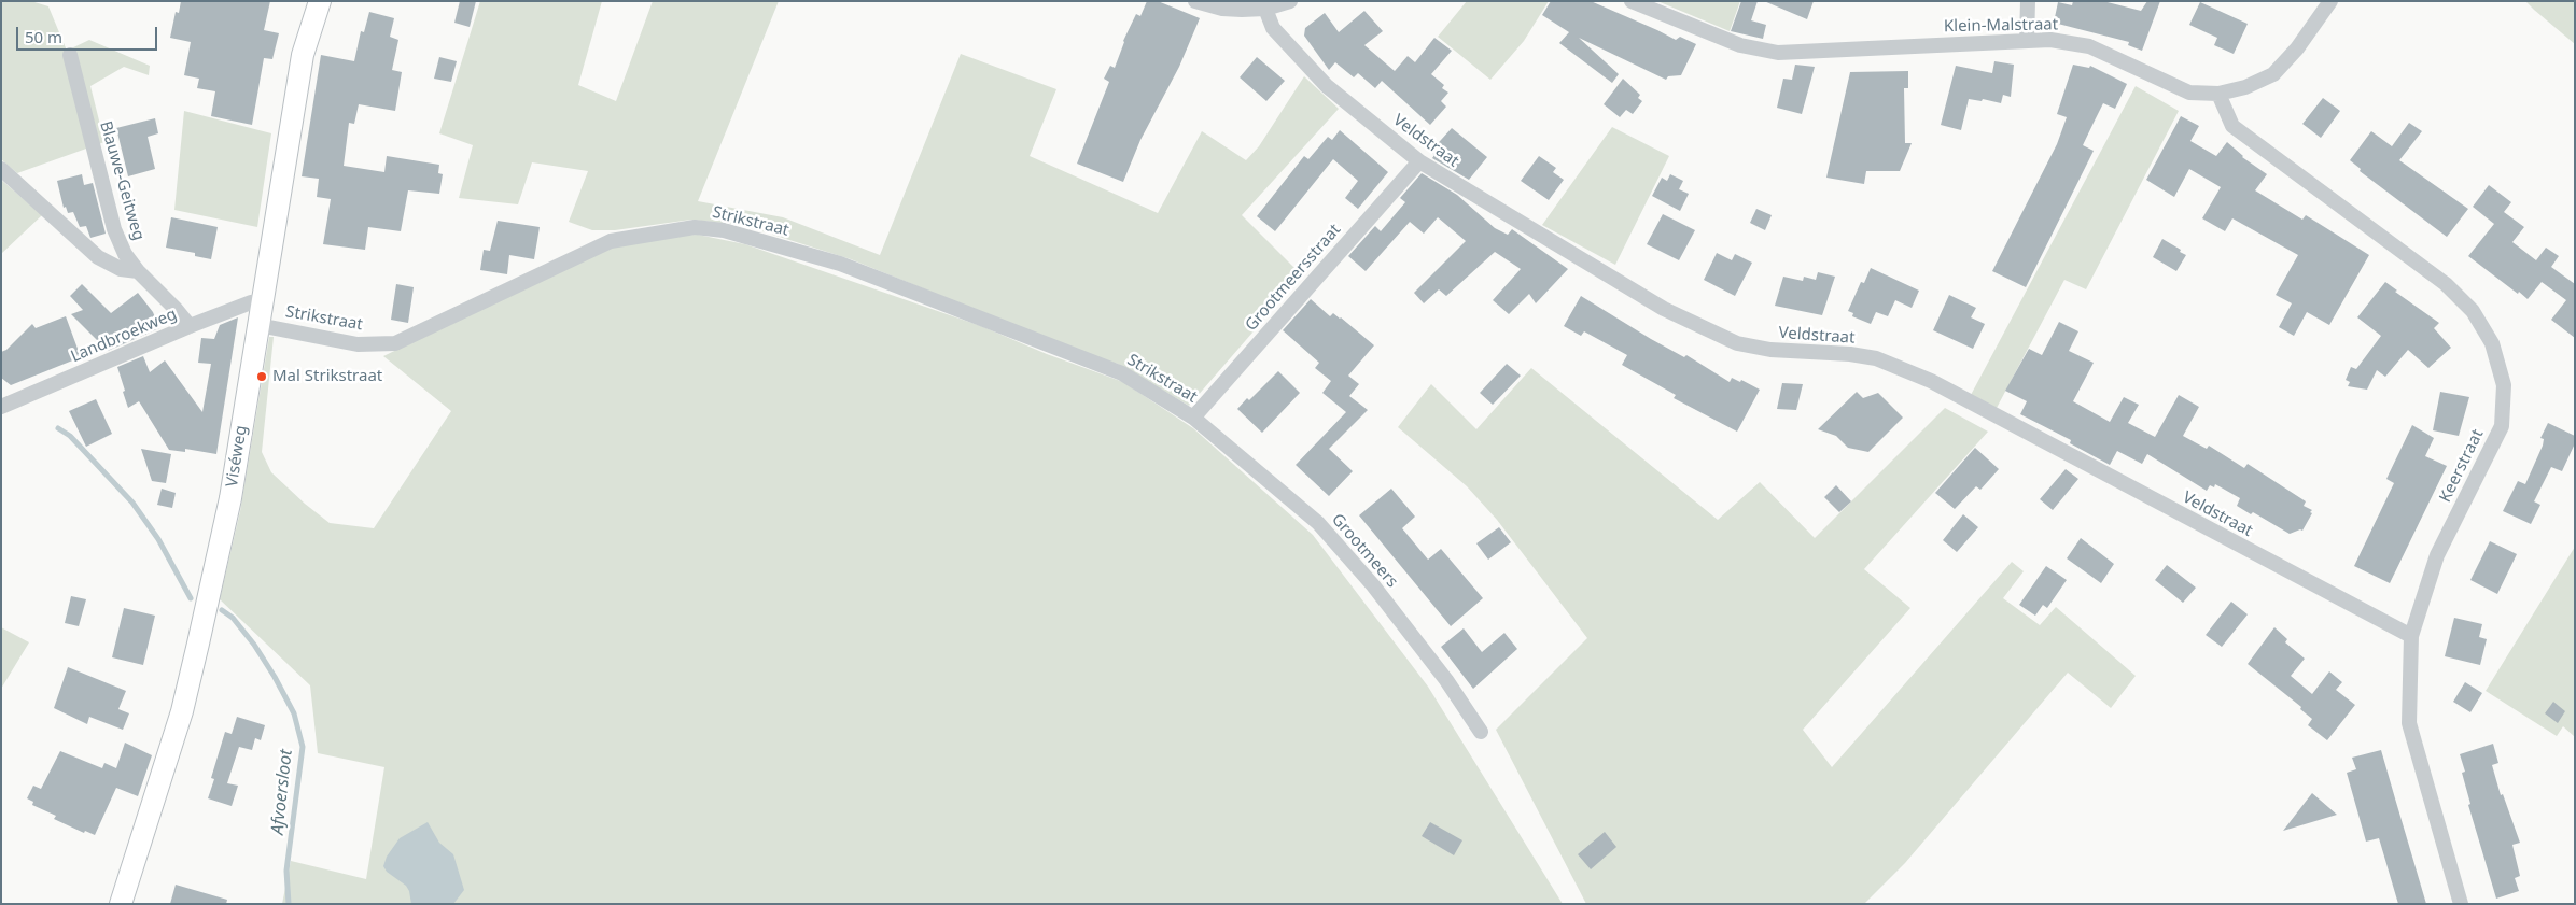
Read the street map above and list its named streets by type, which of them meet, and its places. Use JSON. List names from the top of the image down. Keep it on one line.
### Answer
{"streets":{"main road":["Viséweg"],"street":["Klein-Malstraat","Veldstraat","Blauwe-Geitweg","Strikstraat","Grootmeersstraat","Landbroekweg","Keerstraat","Grootmeers"]},"crossings":[["Klein-Malstraat","Keerstraat"],["Veldstraat","Grootmeersstraat"],["Veldstraat","Keerstraat"],["Blauwe-Geitweg","Landbroekweg"],["Strikstraat","Grootmeersstraat"],["Strikstraat","Viséweg"],["Strikstraat","Grootmeers"],["Grootmeersstraat","Grootmeers"],["Landbroekweg","Viséweg"]],"water":["Afvoersloot"],"places":["Mal Strikstraat"],"scale_bar":"50 m"}
